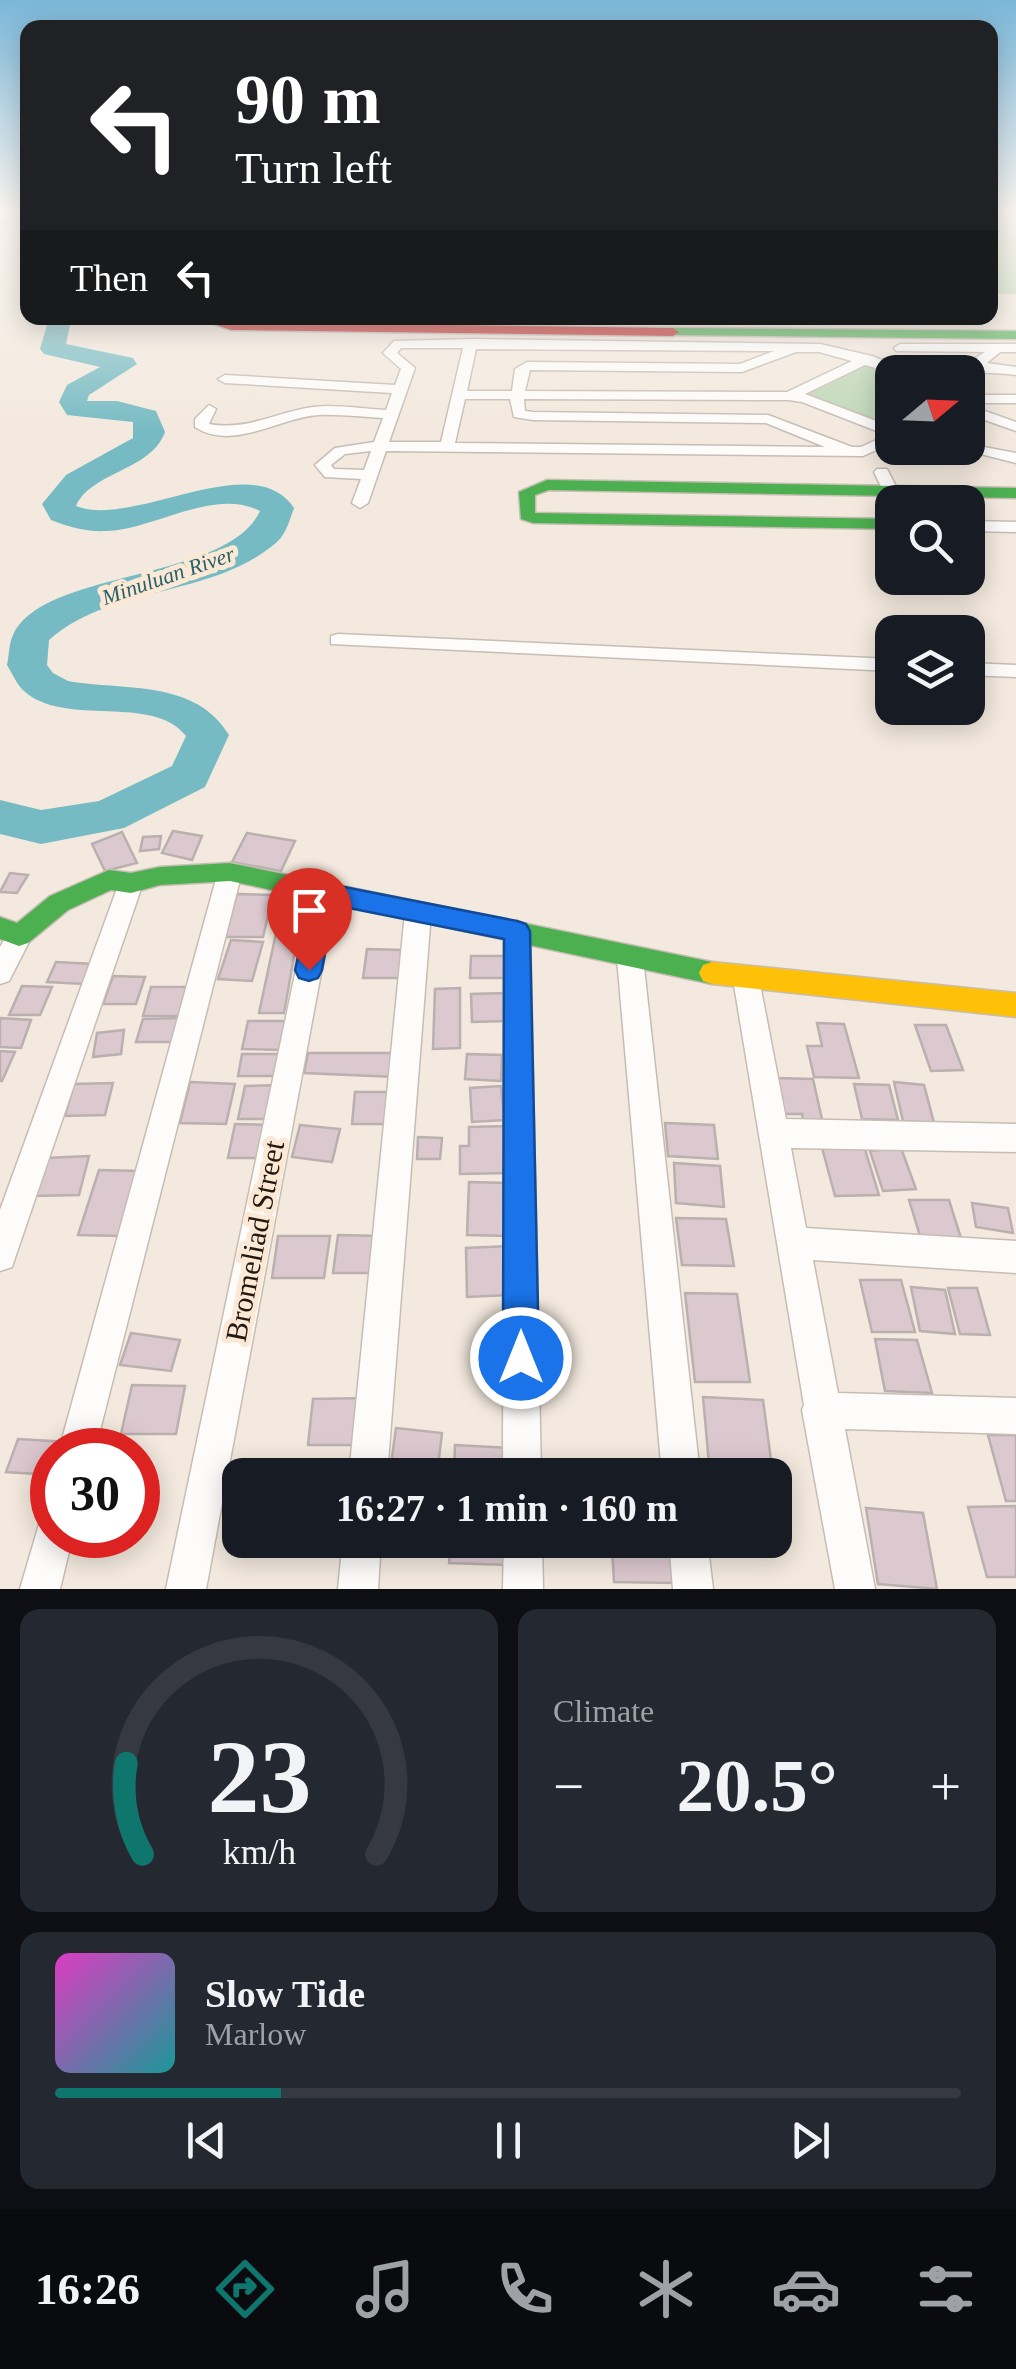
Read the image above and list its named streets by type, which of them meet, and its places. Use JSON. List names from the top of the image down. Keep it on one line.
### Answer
{"streets":{"street":["Bromeliad Street"]},"water":["Minuluan River"],"north":"right","page":{"turn":["90 m","Turn left"],"then":"Then","limit":"30","trip":"16:27 · 1 min · 160 m","tile":"Climate","heat":["−","20.5°","+"],"song":["Slow Tide","Marlow"],"tabs":"16:26","gauge":["23","km/h"]}}
